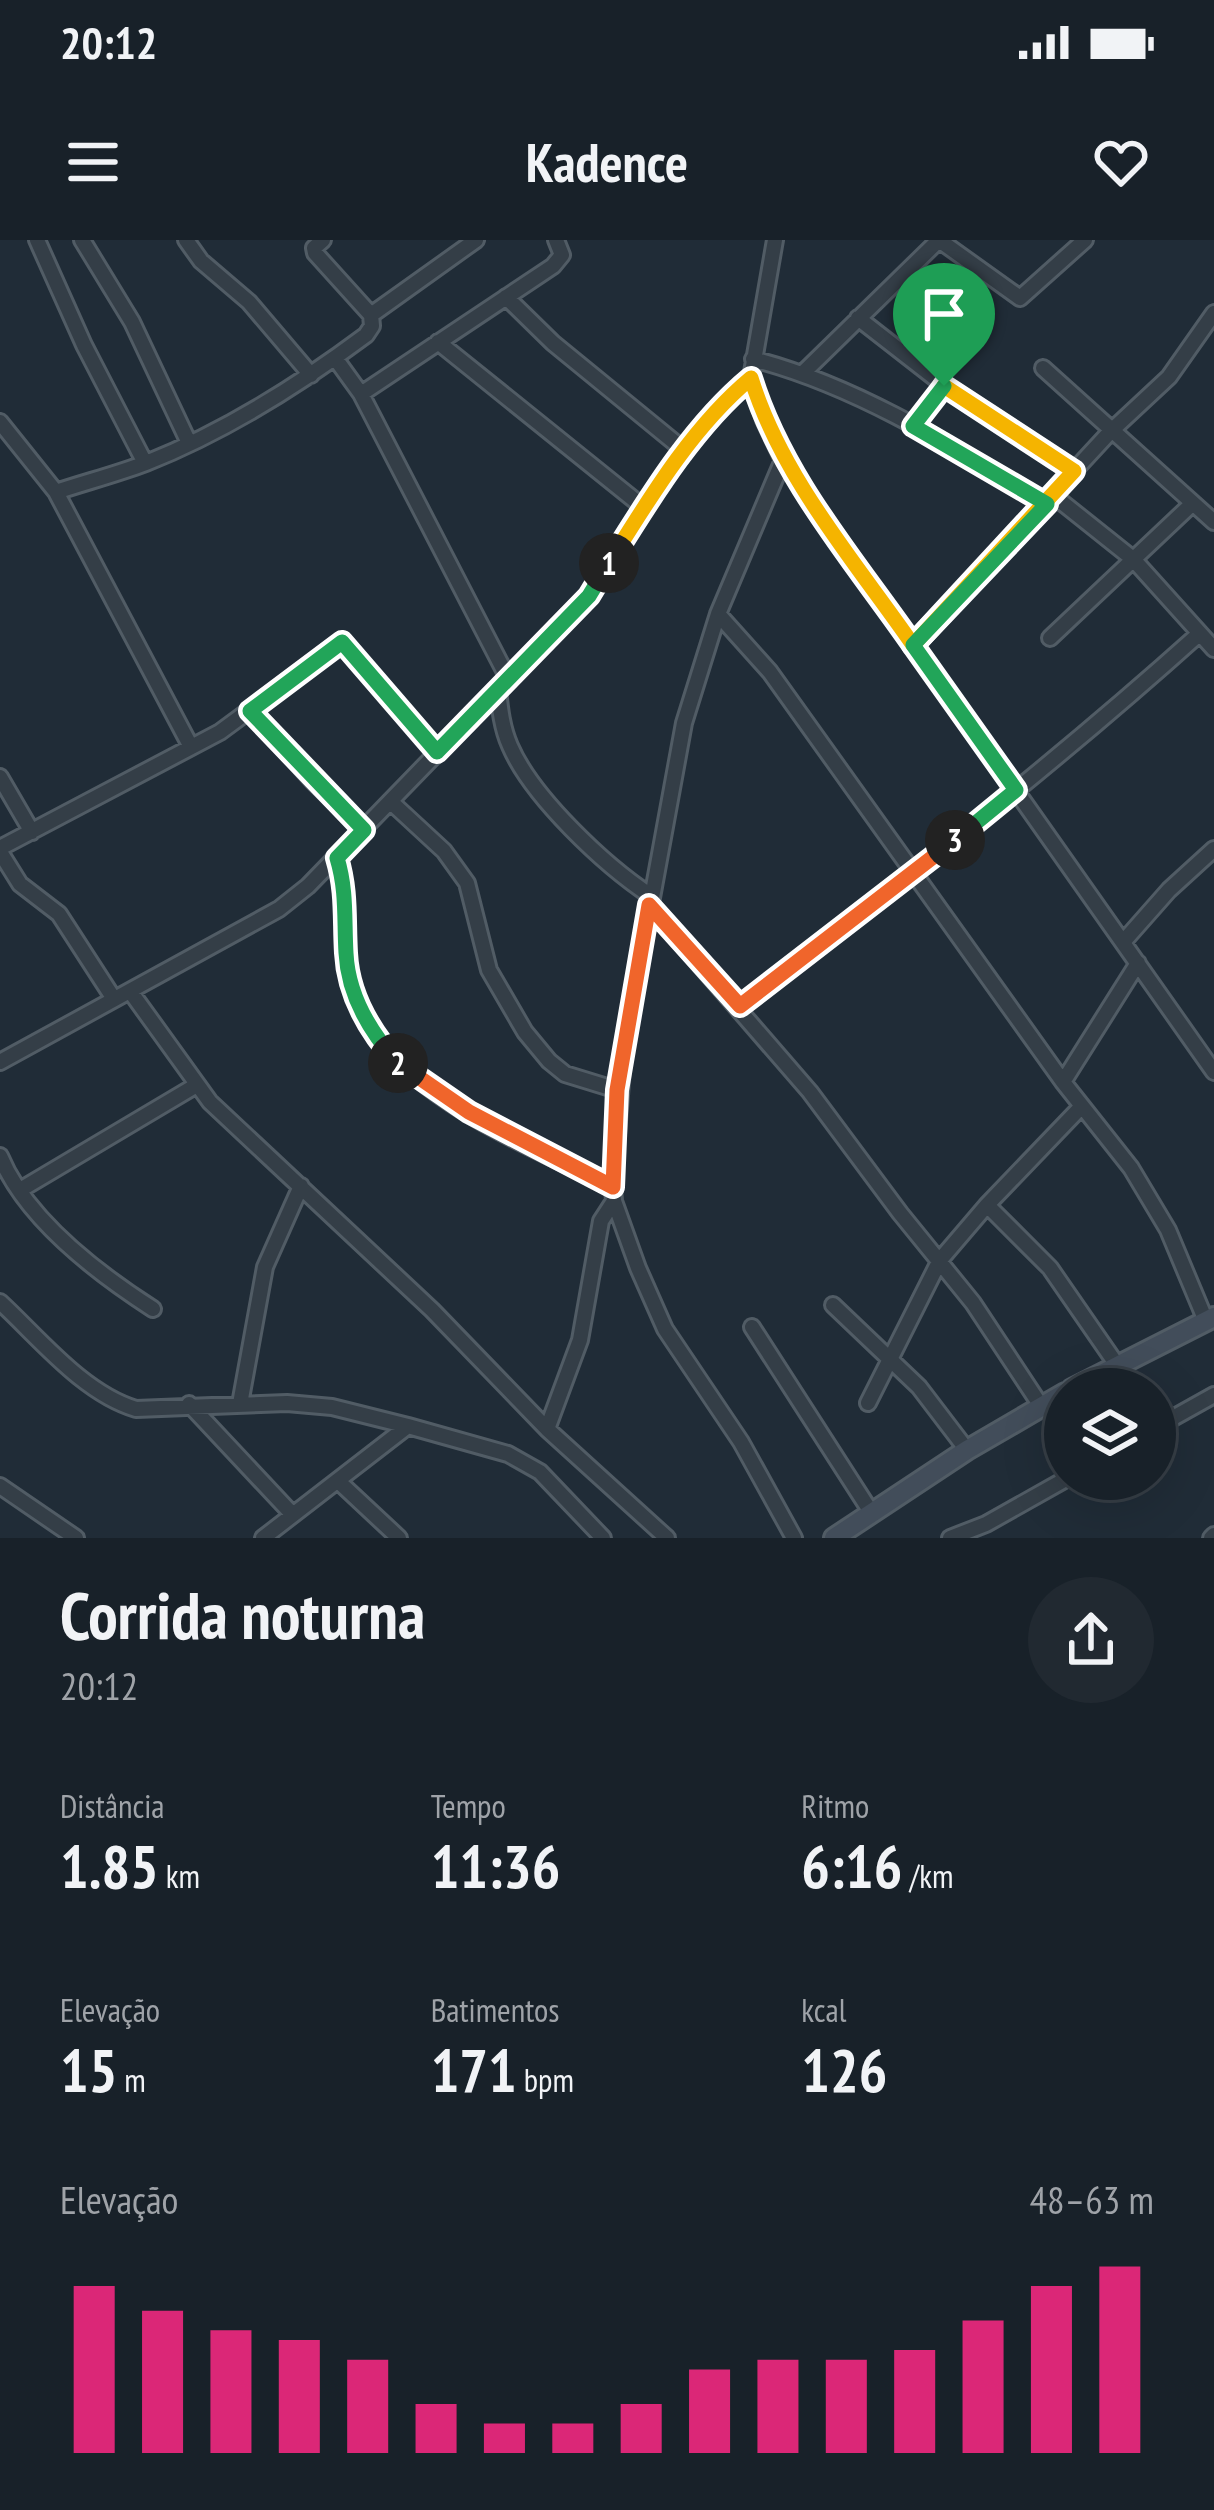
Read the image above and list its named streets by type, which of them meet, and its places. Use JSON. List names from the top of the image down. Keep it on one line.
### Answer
{"page":{"status":"20:12","header":"Kadence","pins":["1","3","2"],"heading":["Corrida noturna","20:12"],"stats":[["Distância","1.85 km"],["Tempo","11:36"],["Ritmo","6:16 /km"],["Elevação","15 m"],["Batimentos","171 bpm"],["kcal","126"]],"chart":["Elevação","48–63 m"]}}
